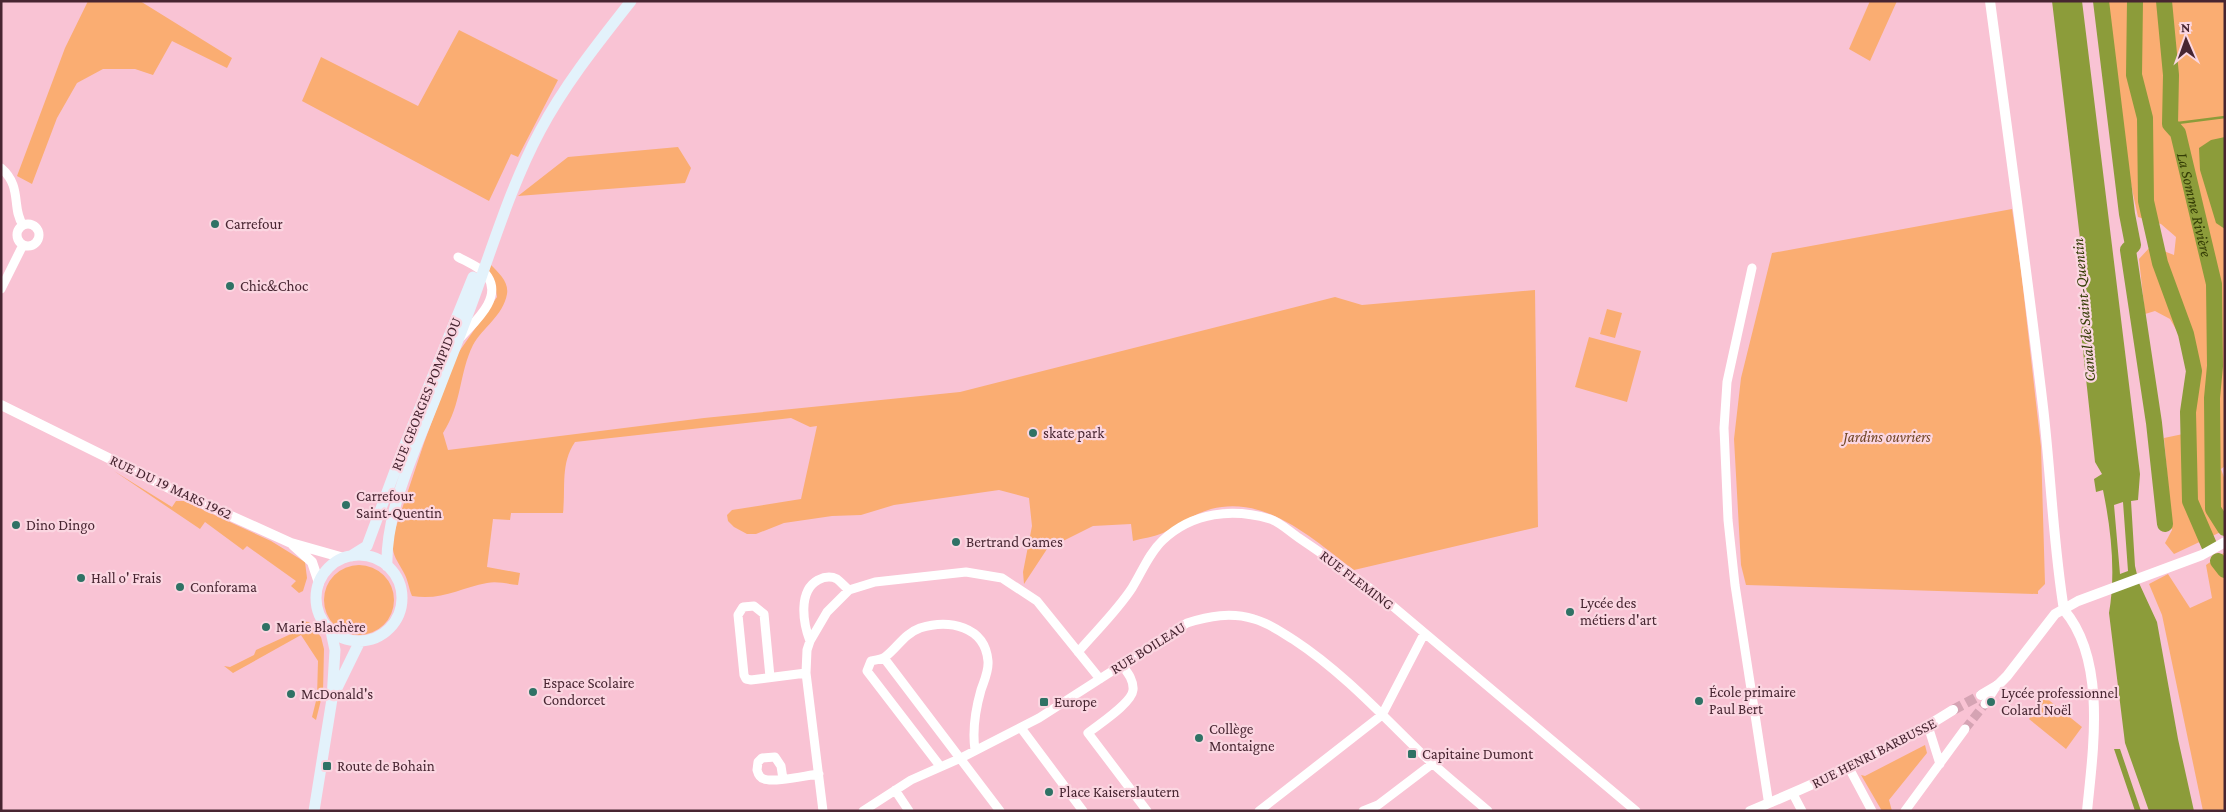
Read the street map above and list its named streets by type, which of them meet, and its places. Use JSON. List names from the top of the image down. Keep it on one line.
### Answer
{"streets":{"main road":["RUE GEORGES POMPIDOU"],"street":["RUE DU 19 MARS 1962","RUE FLEMING","RUE BOILEAU","RUE HENRI BARBUSSE"]},"crossings":[["RUE GEORGES POMPIDOU","RUE DU 19 MARS 1962"]],"water":["La Somme Rivière","Canal de Saint-Quentin"],"parks":["Jardins ouvriers"],"places":{"other":["Carrefour","Chic&Choc","skate park","Carrefour Saint-Quentin","Dino Dingo","Bertrand Games","Hall o' Frais","Conforama","Lycée des métiers d'art","Marie Blachère","Espace Scolaire Condorcet","McDonald's","École primaire Paul Bert","Lycée professionnel Colard Noël","Collège Montaigne","Place Kaiserslautern"],"transit":["Europe","Capitaine Dumont","Route de Bohain"]},"north":"top"}
